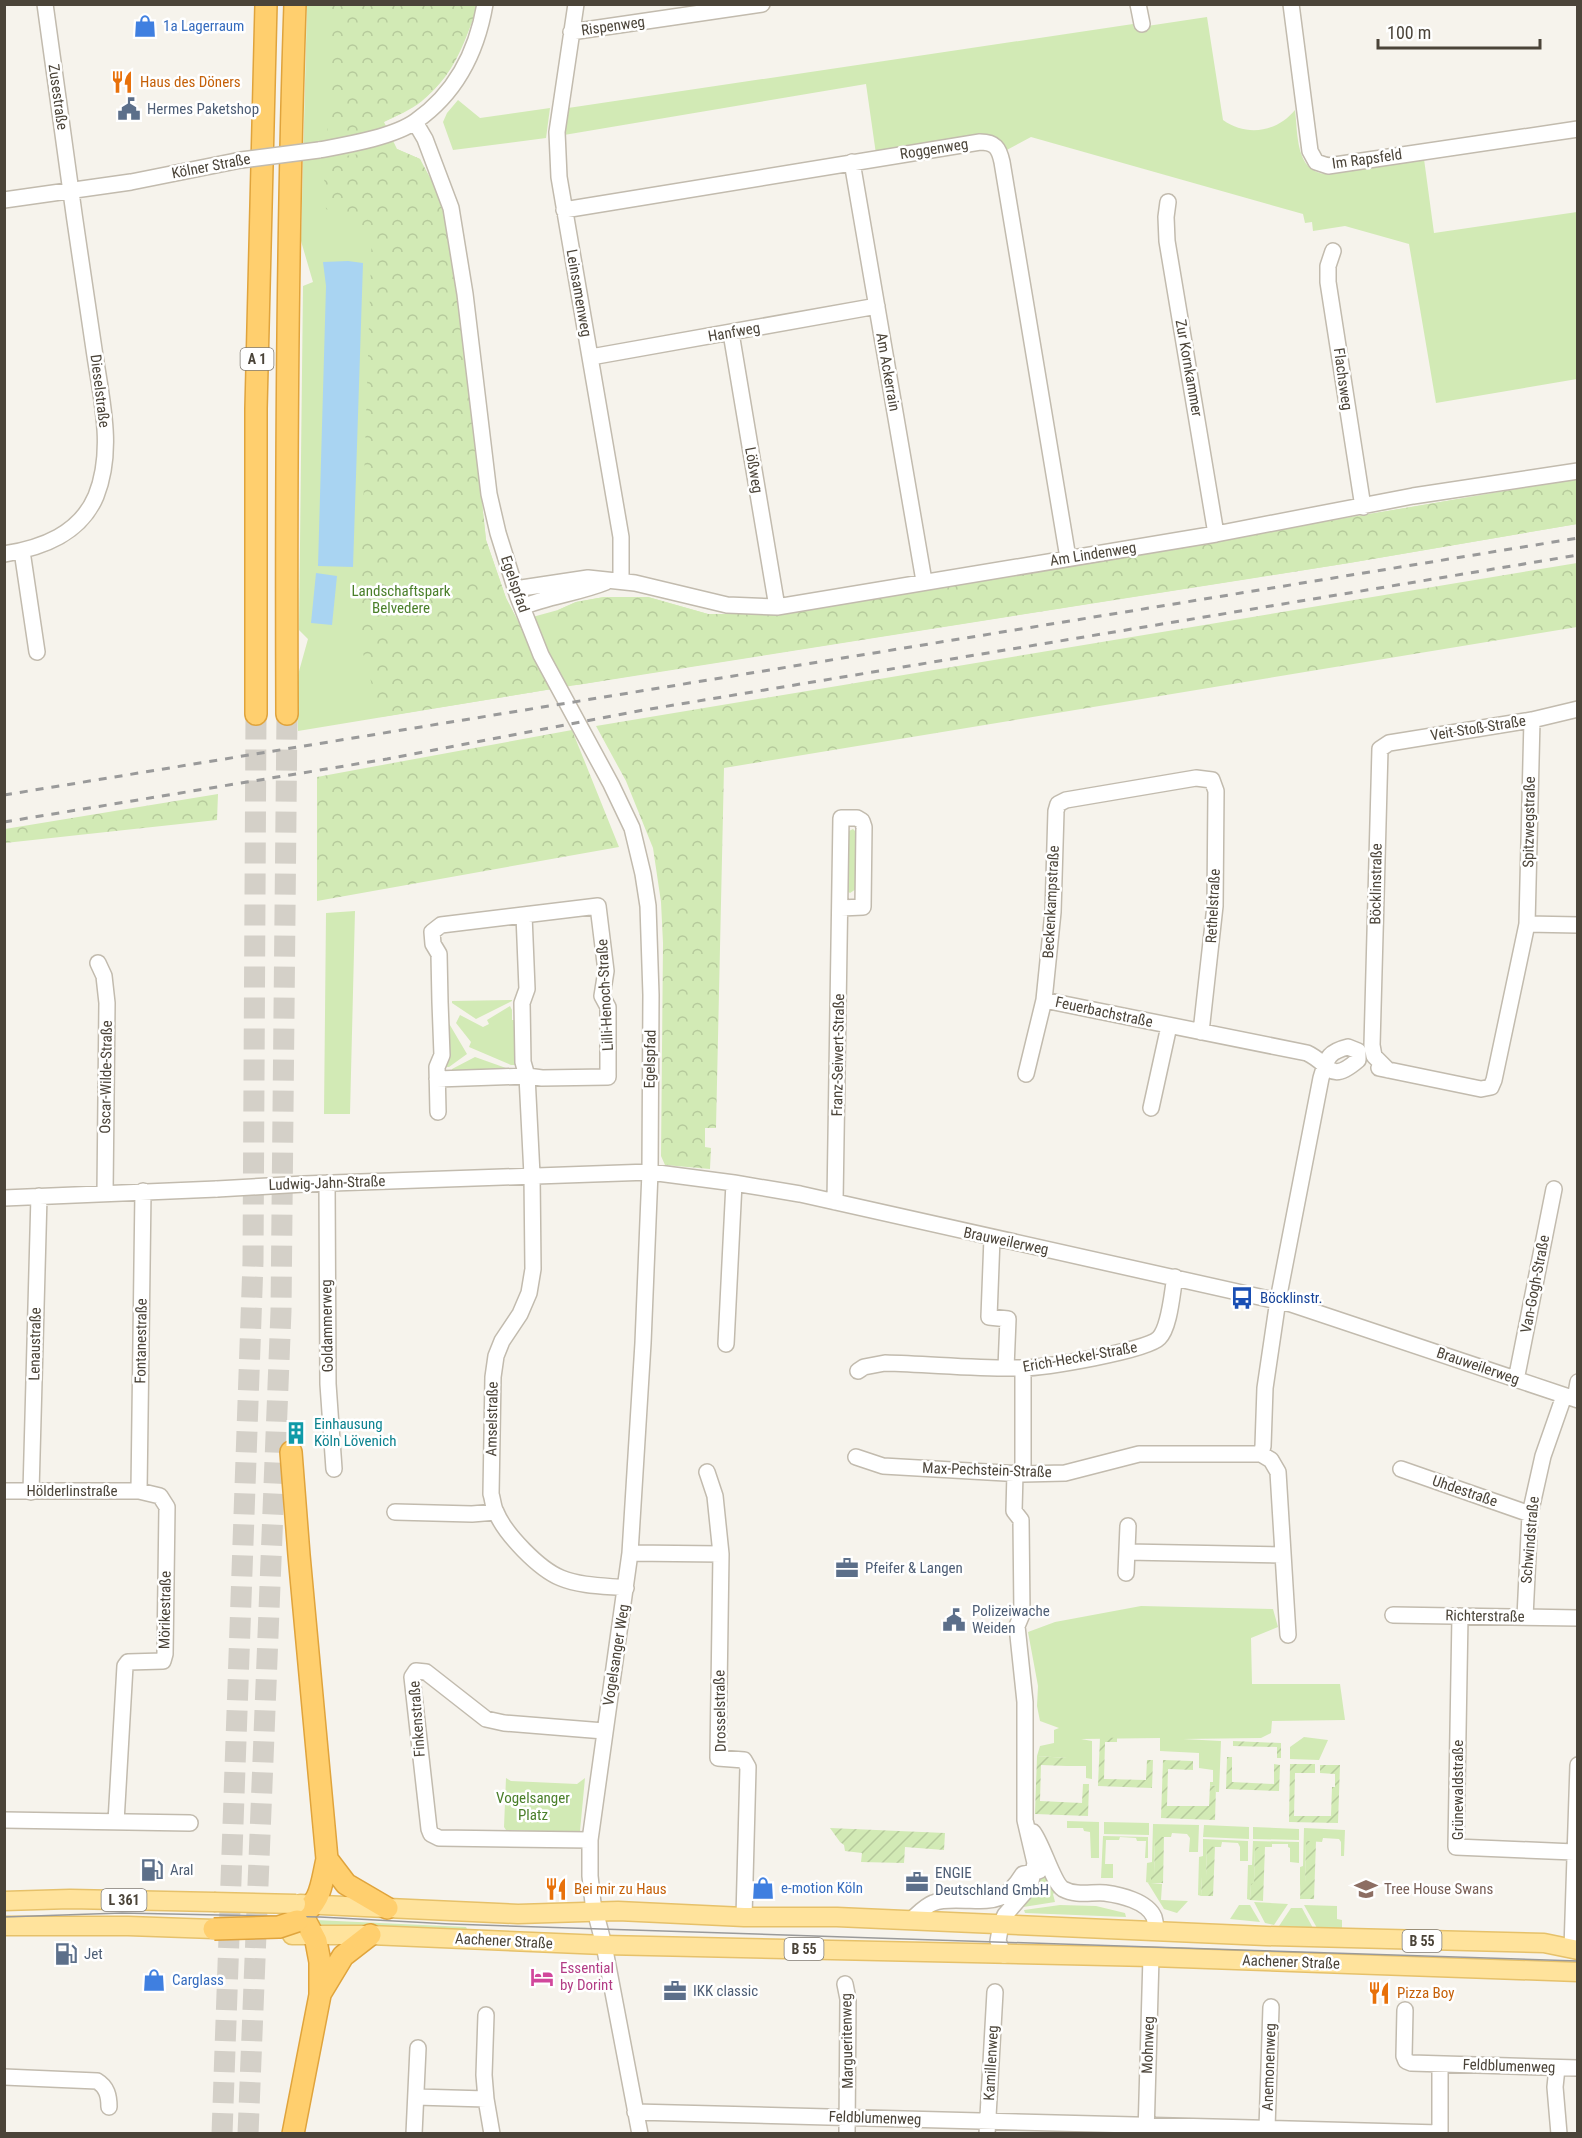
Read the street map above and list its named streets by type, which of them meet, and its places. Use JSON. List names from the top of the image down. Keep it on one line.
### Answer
{"streets":{"highway":["A 1"],"main road":["L 361","Aachener Straße","B 55"],"street":["Rispenweg","Zusestraße","Roggenweg","Im Rapsfeld","Kölner Straße","Leinsamenweg","Hanfweg","Zur Kornkammer","Am Ackerrain","Flachsweg","Dieselstraße","Lößweg","Am Lindenweg","Egelspfad","Veit-Stoß-Straße","Spitzwegstraße","Böcklinstraße","Beckenkampstraße","Rethelstraße","Lilli-Henoch-Straße","Feuerbachstraße","Franz-Seiwert-Straße","Oscar-Wilde-Straße","Ludwig-Jahn-Straße","Brauweilerweg","Van-Gogh-Straße","Goldammerweg","Fontanestraße","Lenaustraße","Erich-Heckel-Straße","Amselstraße","Max-Pechstein-Straße","Hölderlinstraße","Uhdestraße","Schwindstraße","Mörikestraße","Richterstraße","Vogelsanger Weg","Drosselstraße","Finkenstraße","Grünewaldstraße","Margueritenweg","Mohnweg","Kamillenweg","Feldblumenweg","Anemonenweg"]},"crossings":[["Rispenweg","Leinsamenweg"],["Zusestraße","Kölner Straße"],["Zusestraße","Dieselstraße"],["Roggenweg","Leinsamenweg"],["Roggenweg","Am Ackerrain"],["Roggenweg","Am Lindenweg"],["Kölner Straße","Dieselstraße"],["Kölner Straße","Egelspfad"],["Leinsamenweg","Hanfweg"],["Leinsamenweg","Am Lindenweg"],["Hanfweg","Am Ackerrain"],["Hanfweg","Lößweg"],["Zur Kornkammer","Am Lindenweg"],["Am Ackerrain","Am Lindenweg"],["Flachsweg","Am Lindenweg"],["Lößweg","Am Lindenweg"],["Am Lindenweg","Egelspfad"],["Egelspfad","Ludwig-Jahn-Straße"],["Egelspfad","Brauweilerweg"],["Egelspfad","Vogelsanger Weg"],["Veit-Stoß-Straße","Spitzwegstraße"],["Veit-Stoß-Straße","Böcklinstraße"],["Spitzwegstraße","Böcklinstraße"],["Beckenkampstraße","Rethelstraße"],["Beckenkampstraße","Feuerbachstraße"],["Rethelstraße","Feuerbachstraße"],["Lilli-Henoch-Straße","Amselstraße"],["Franz-Seiwert-Straße","Brauweilerweg"],["Oscar-Wilde-Straße","Ludwig-Jahn-Straße"],["Ludwig-Jahn-Straße","Brauweilerweg"],["Ludwig-Jahn-Straße","Goldammerweg"],["Ludwig-Jahn-Straße","Fontanestraße"],["Ludwig-Jahn-Straße","Lenaustraße"],["Ludwig-Jahn-Straße","Amselstraße"],["Ludwig-Jahn-Straße","Vogelsanger Weg"],["Brauweilerweg","Van-Gogh-Straße"],["Brauweilerweg","Erich-Heckel-Straße"],["Brauweilerweg","Schwindstraße"],["Brauweilerweg","Vogelsanger Weg"],["Fontanestraße","Hölderlinstraße"],["Fontanestraße","Mörikestraße"],["Lenaustraße","Hölderlinstraße"],["Amselstraße","Vogelsanger Weg"],["Hölderlinstraße","Mörikestraße"],["Uhdestraße","Schwindstraße"],["Schwindstraße","Richterstraße"],["Richterstraße","Grünewaldstraße"],["Vogelsanger Weg","Finkenstraße"],["Vogelsanger Weg","Aachener Straße"],["Vogelsanger Weg","Feldblumenweg"],["Drosselstraße","Aachener Straße"],["Aachener Straße","Mohnweg"],["Margueritenweg","Feldblumenweg"],["Mohnweg","Feldblumenweg"],["Kamillenweg","Feldblumenweg"],["Feldblumenweg","Anemonenweg"]],"parks":["Landschaftspark Belvedere","Vogelsanger Platz"],"places":{"shop":["1a Lagerraum","e-motion Köln","Carglass"],"restaurant":["Haus des Döners","Bei mir zu Haus","Pizza Boy"],"public building":["Hermes Paketshop","Polizeiwache Weiden"],"bus stop":["Böcklinstr."],"building":["Einhausung Köln Lövenich"],"office":["Pfeifer & Langen","ENGIE Deutschland GmbH","IKK classic"],"fuel station":["Aral","Jet"],"school or university":["Tree House Swans"],"hotel":["Essential by Dorint"]},"scale_bar":"100 m"}
